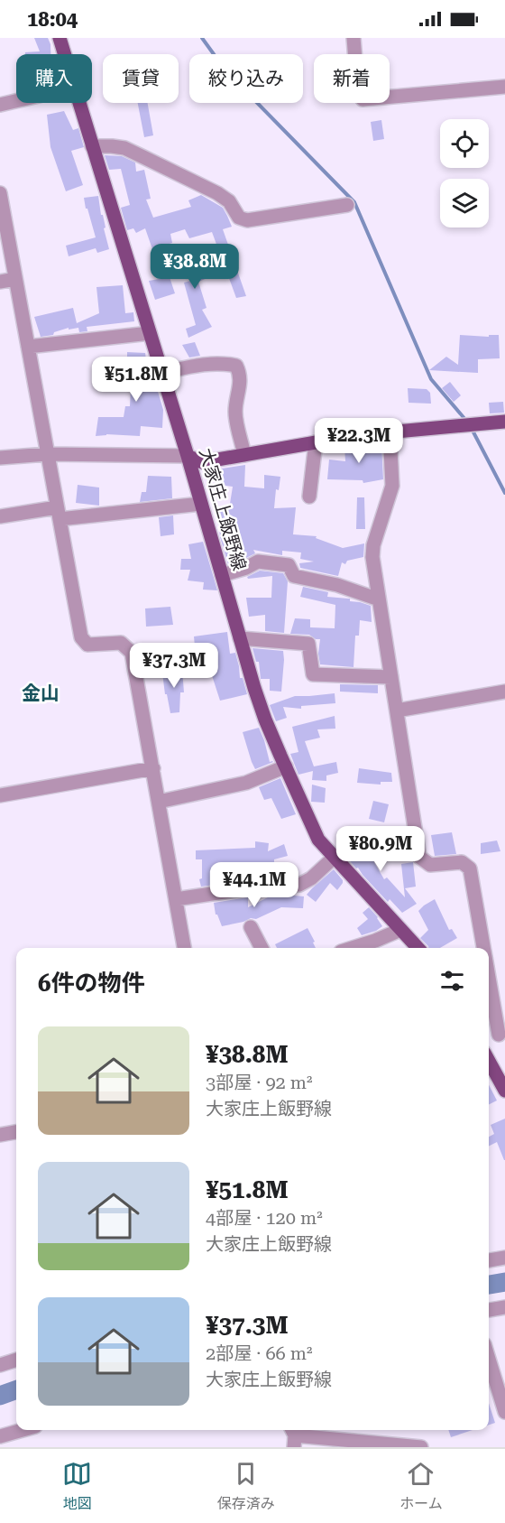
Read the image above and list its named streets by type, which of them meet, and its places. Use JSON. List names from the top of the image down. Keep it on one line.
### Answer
{"streets":{"main road":["大家庄上飯野線"]},"districts":["金山"],"page":{"status":"18:04","chip":["購入","賃貸","絞り込み","新着"],"price":["¥38.8M","¥51.8M","¥22.3M","¥37.3M","¥80.9M","¥44.1M"],"heading":"6件の物件","list":[{"name":"¥38.8M","note":"3部屋 · 92 m² · 大家庄上飯野線"},{"name":"¥51.8M","note":"4部屋 · 120 m² · 大家庄上飯野線"},{"name":"¥37.3M","note":"2部屋 · 66 m² · 大家庄上飯野線"}],"tabs":["地図","保存済み","ホーム"]}}
